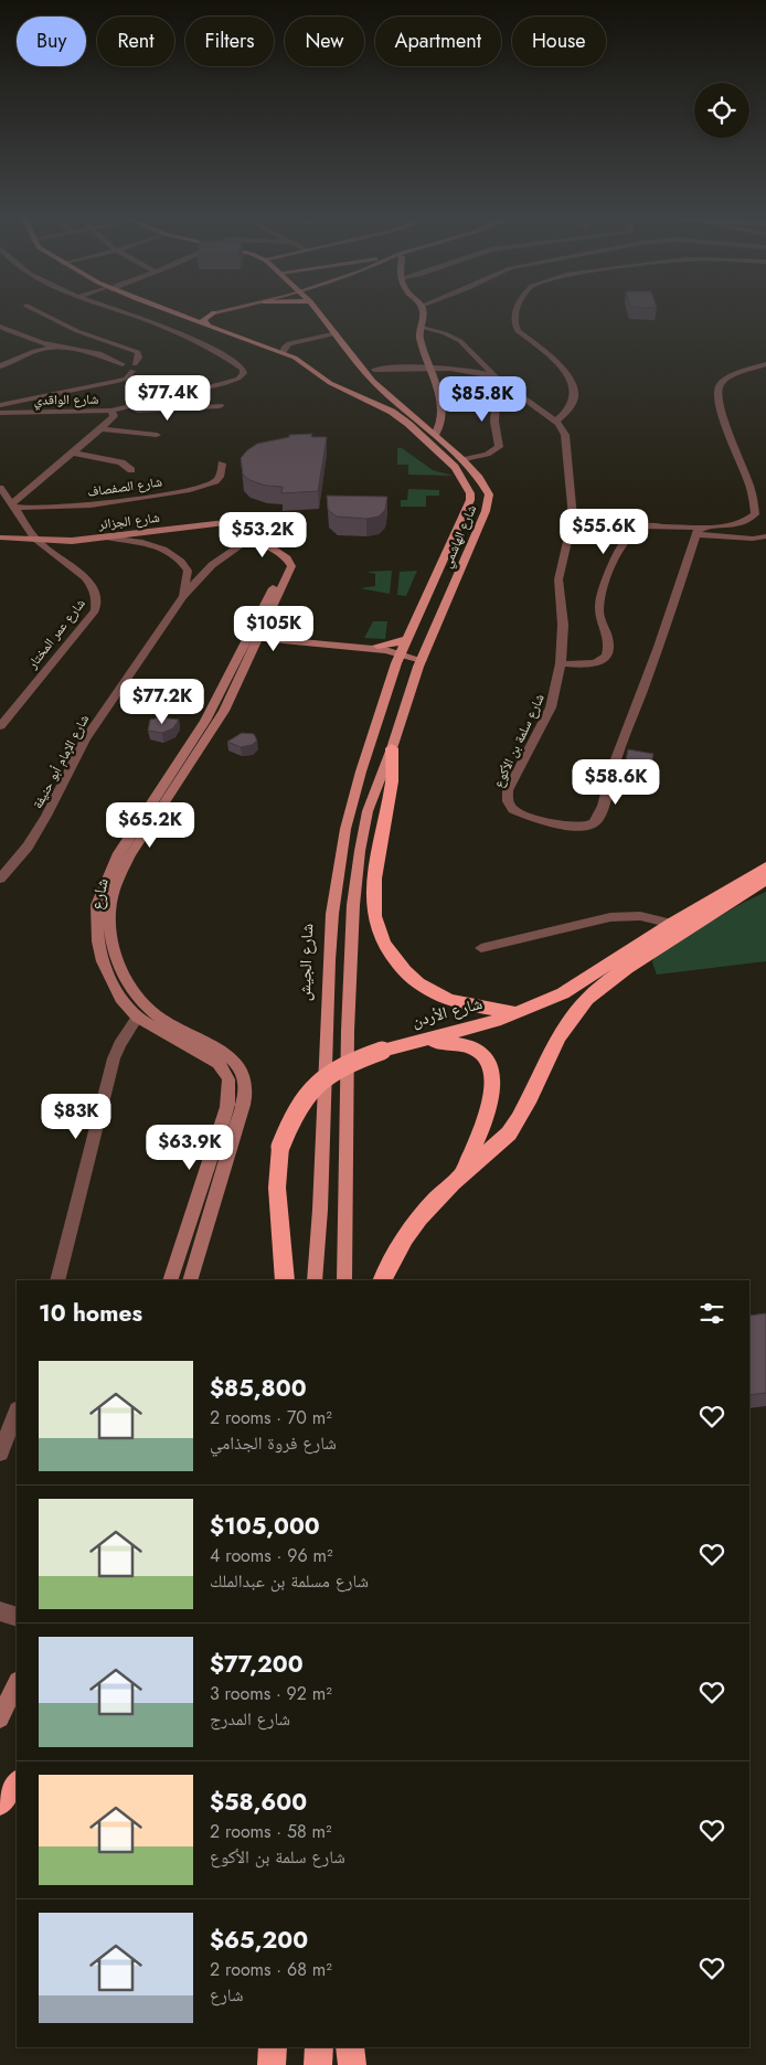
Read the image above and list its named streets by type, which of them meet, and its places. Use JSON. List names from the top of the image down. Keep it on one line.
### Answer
{"streets":{"highway":["شارع الأردن"],"main road":["شارع الجزائر","شارع الهاشمي","شارع الجيش"],"street":["شارع الواقدي","شارع الصفصاف","شارع عمر المختار","شارع سلمة بن الأكوع","شارع الإمام أبو حنيفة"]},"crossings":[["شارع الجزائر","شارع عمر المختار"],["شارع الجزائر","شارع الإمام أبو حنيفة"],["شارع الهاشمي","شارع الجيش"]],"page":{"chip":["Buy","Rent","Filters","New","Apartment","House"],"price":["$77.4K","$85.8K","$55.6K","$53.2K","$105K","$77.2K","$58.6K","$65.2K","$83K","$63.9K"],"heading":"10 homes","list":[{"name":"$85,800","note":"2 rooms · 70 m² · شارع فروة الجذامي"},{"name":"$105,000","note":"4 rooms · 96 m² · شارع مسلمة بن عبدالملك"},{"name":"$77,200","note":"3 rooms · 92 m² · شارع المدرج"},{"name":"$58,600","note":"2 rooms · 58 m² · شارع سلمة بن الأكوع"},{"name":"$65,200","note":"2 rooms · 68 m² · شارع"}]}}
